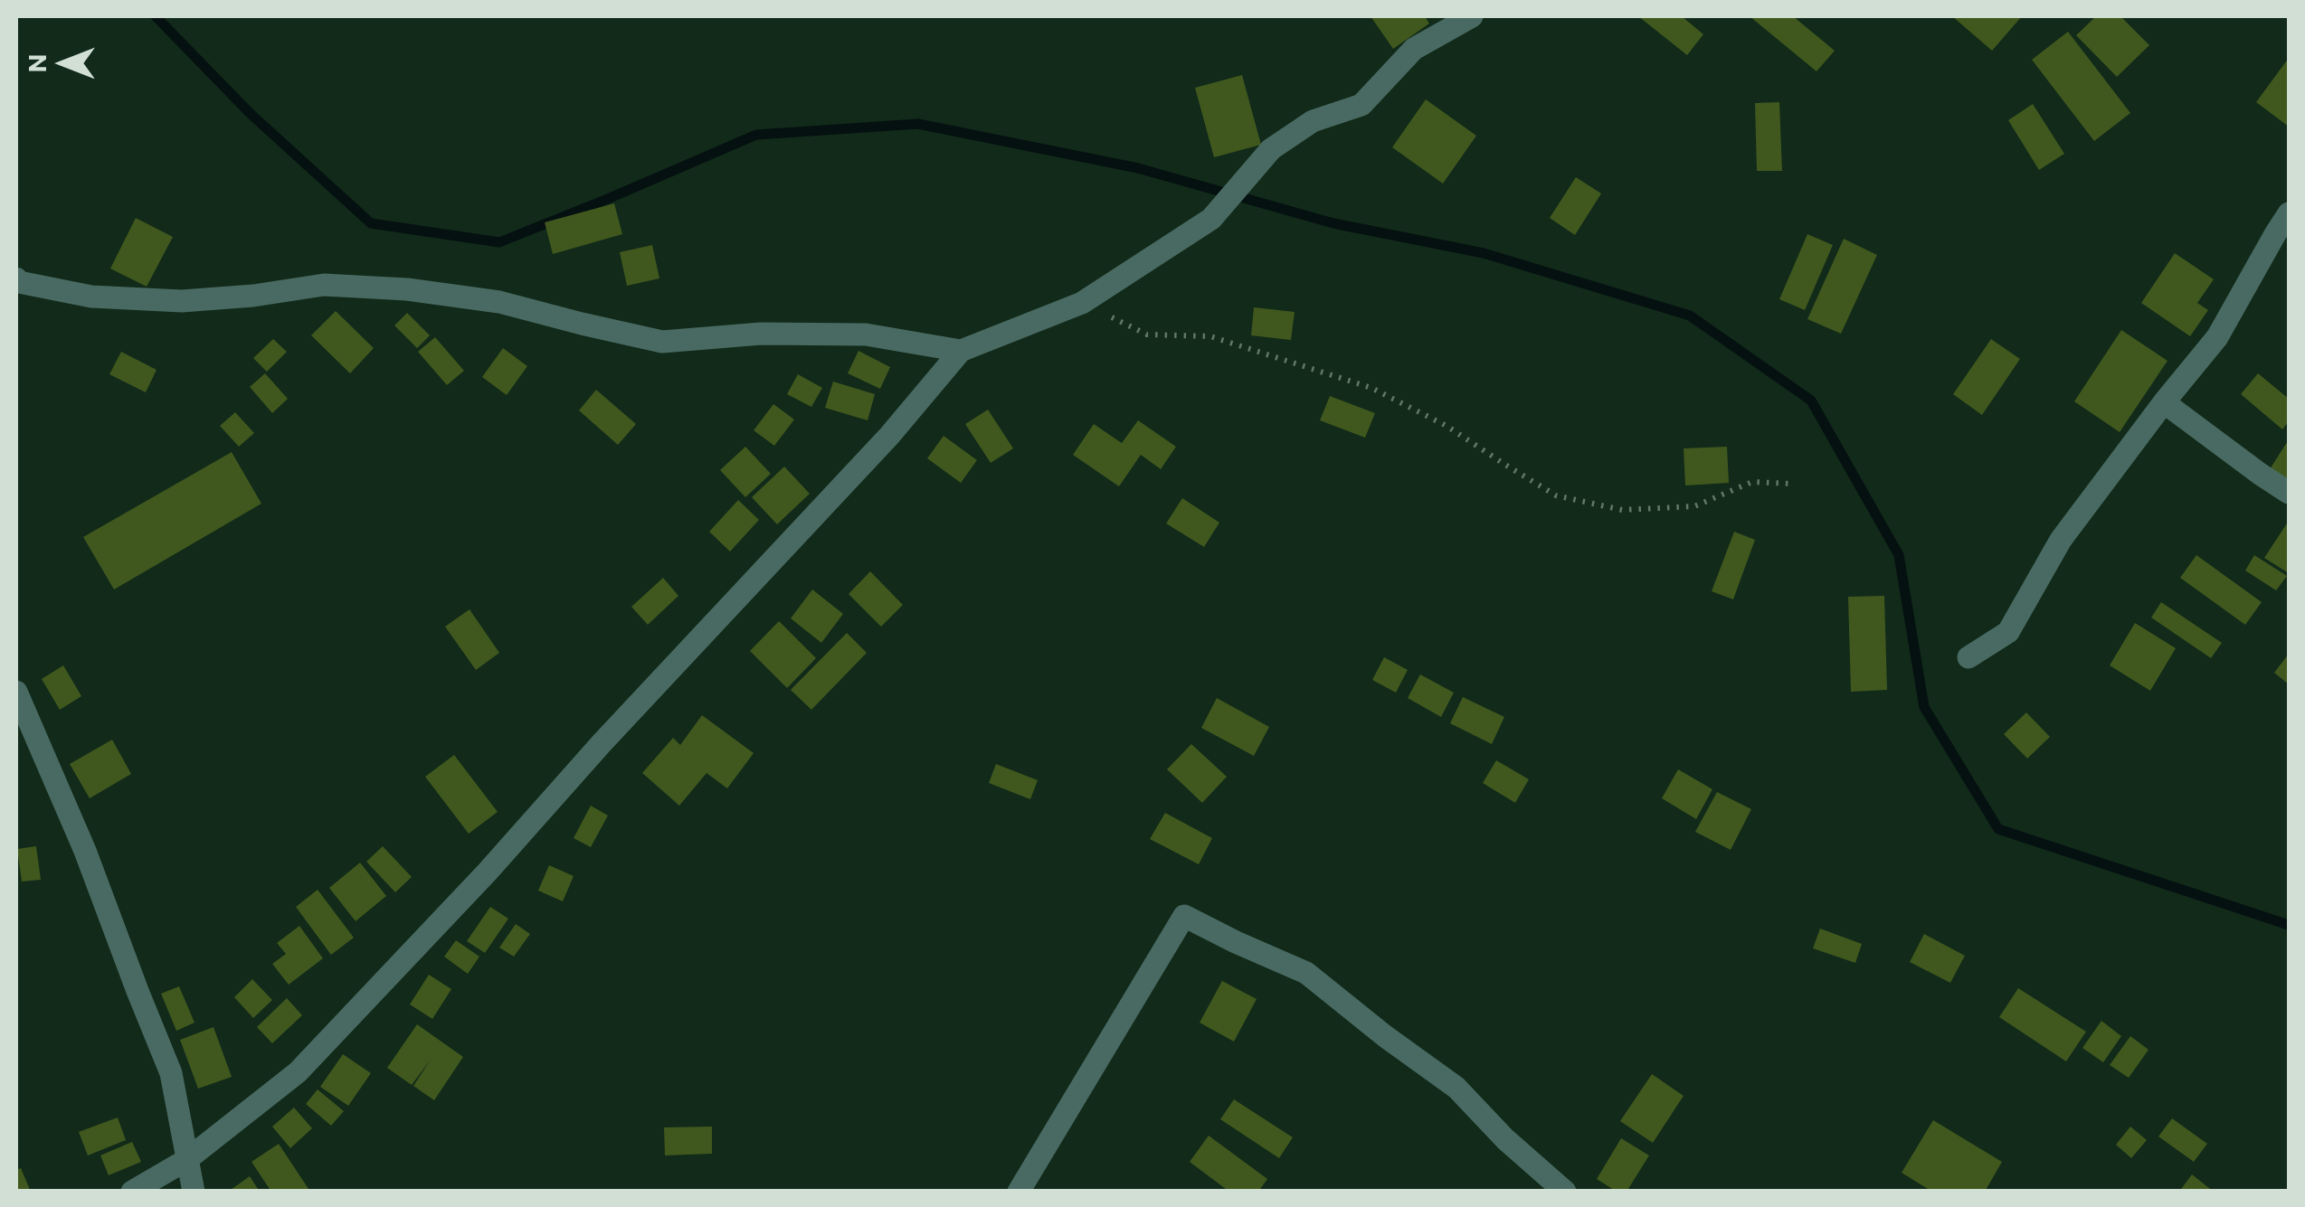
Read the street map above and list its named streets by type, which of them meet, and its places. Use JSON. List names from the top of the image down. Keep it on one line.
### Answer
{"north":"left"}
